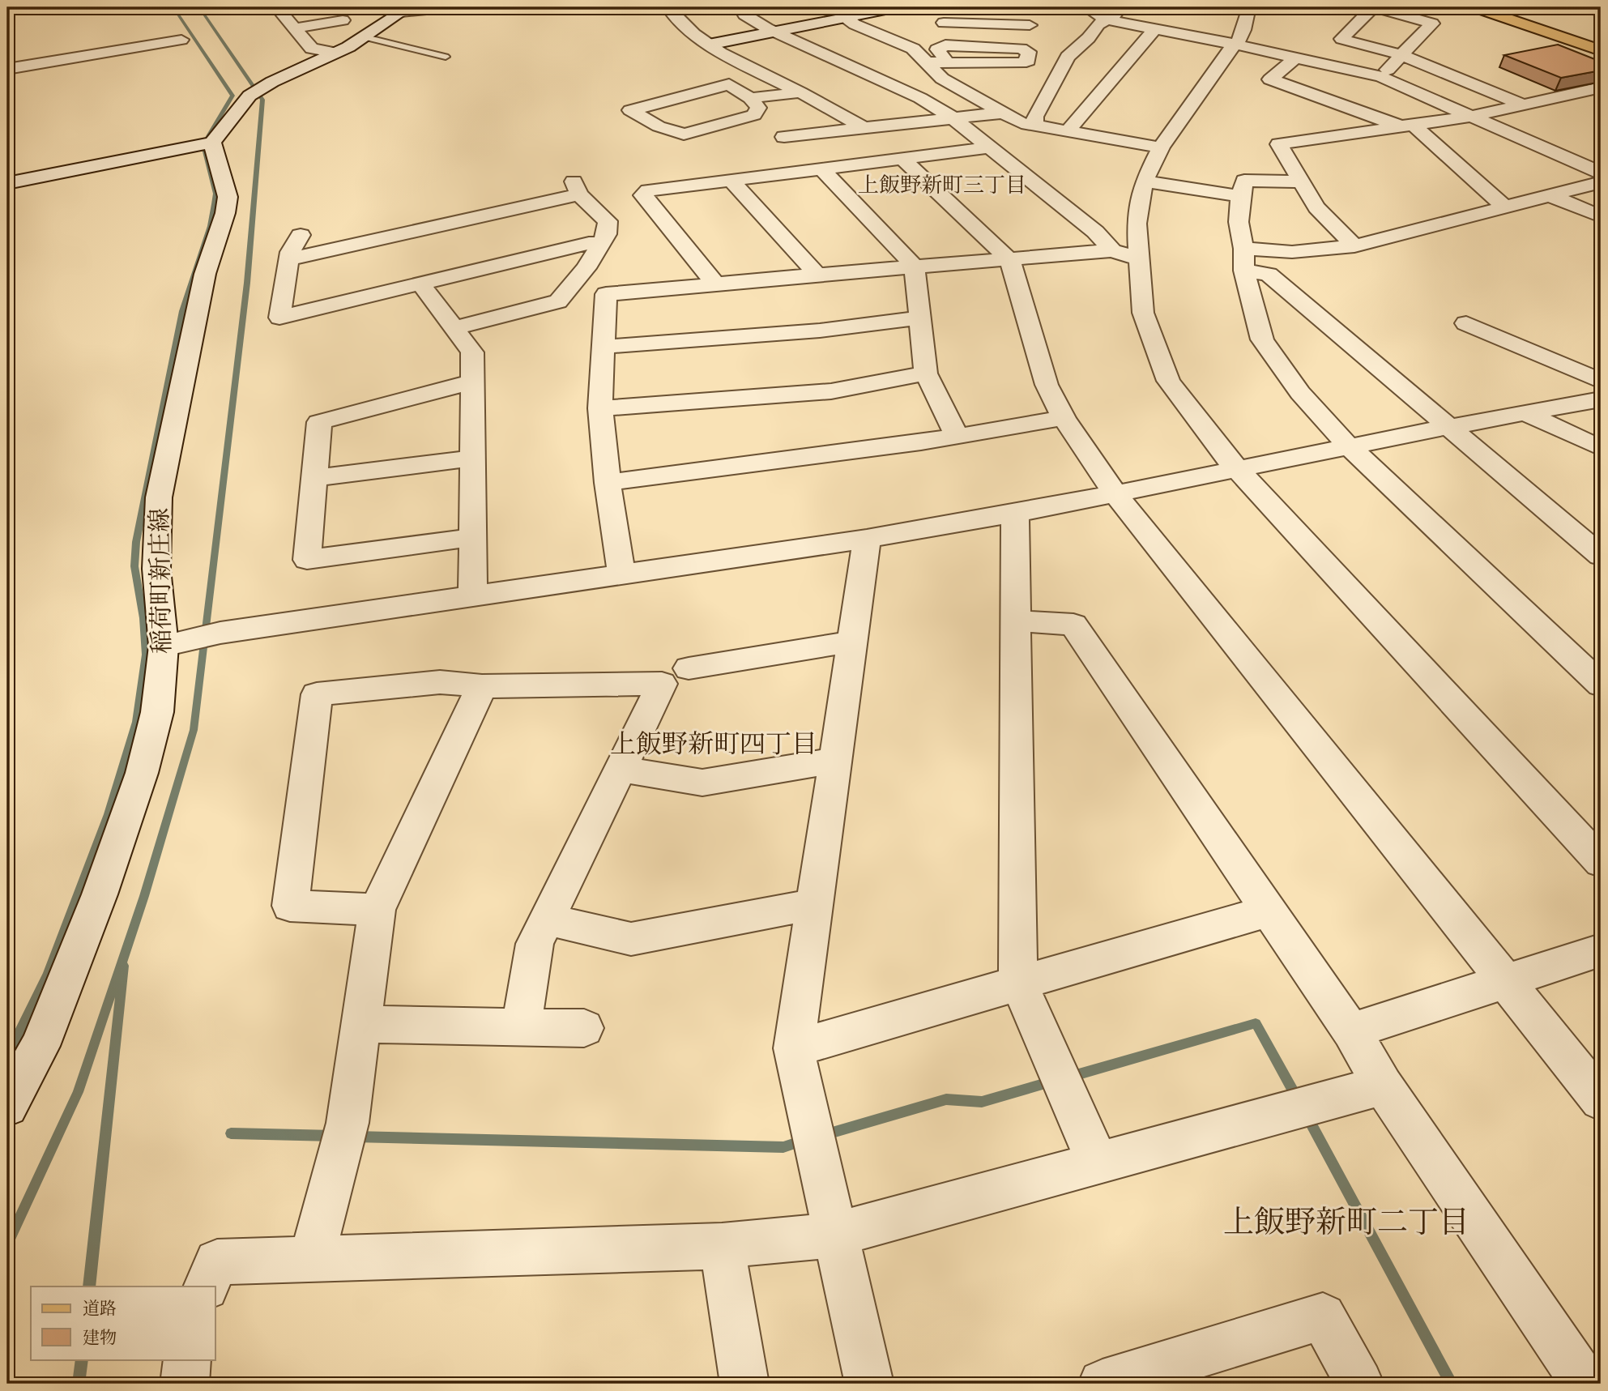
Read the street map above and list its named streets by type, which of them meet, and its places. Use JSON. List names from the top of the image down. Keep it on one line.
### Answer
{"streets":{"street":["稲荷町新庄線"]},"districts":["上飯野新町三丁目","上飯野新町四丁目","上飯野新町二丁目"],"legend":["道路","建物"]}
